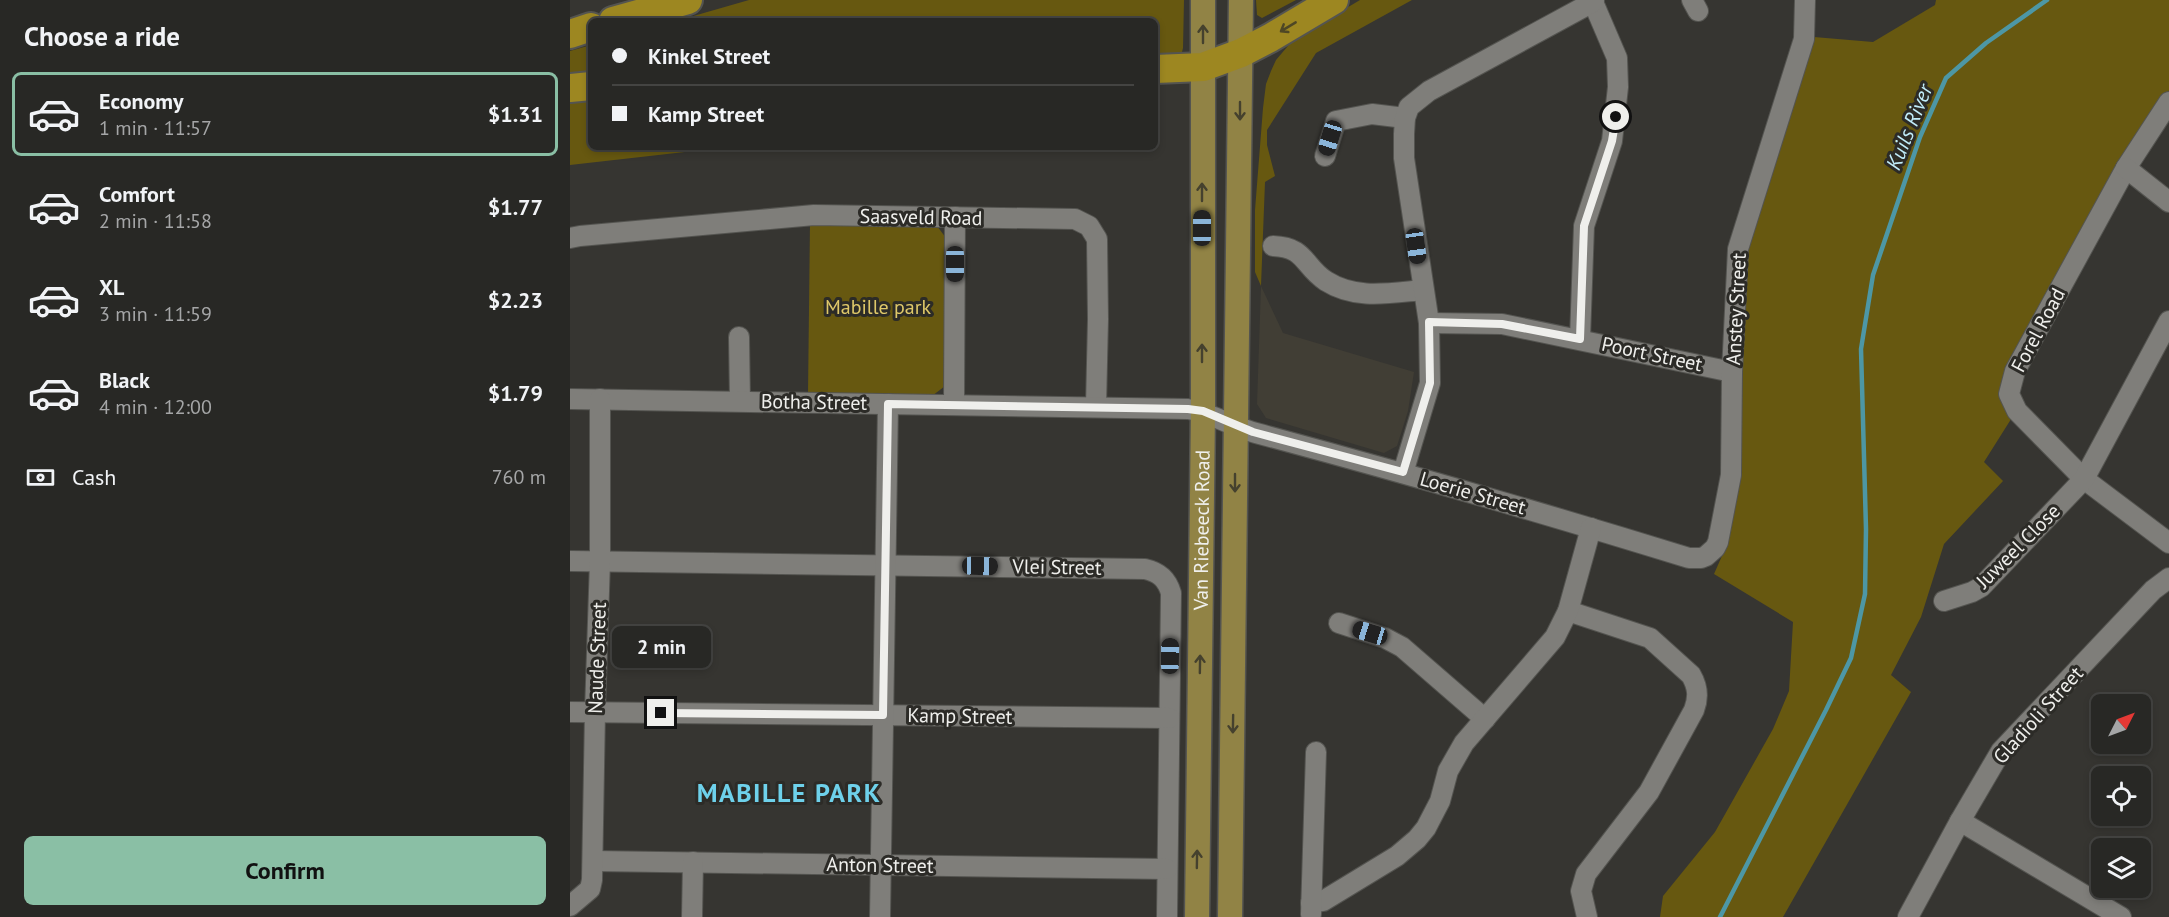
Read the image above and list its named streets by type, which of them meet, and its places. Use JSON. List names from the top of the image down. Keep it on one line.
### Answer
{"streets":{"main road":["Van Riebeeck Road"],"street":["Saasveld Road","Anstey Street","Forel Road","Poort Street","Botha Street","Loerie Street","Juweel Close","Vlei Street","Naude Street","Gladioli Street","Kamp Street","Anton Street"]},"crossings":[["Saasveld Road","Botha Street"],["Anstey Street","Poort Street"],["Anstey Street","Loerie Street"],["Forel Road","Juweel Close"],["Botha Street","Loerie Street"],["Botha Street","Van Riebeeck Road"],["Botha Street","Naude Street"],["Loerie Street","Van Riebeeck Road"],["Vlei Street","Naude Street"],["Vlei Street","Kamp Street"],["Vlei Street","Anton Street"],["Naude Street","Kamp Street"],["Naude Street","Anton Street"]],"districts":["MABILLE PARK"],"water":["Kuils River"],"parks":["Mabille park"],"north":"top right","page":{"heading":"Choose a ride","banner":["Kinkel Street","Kamp Street"],"list":[{"name":"Economy","note":"1 min · 11:57","value":"$1.31"},{"name":"Comfort","note":"2 min · 11:58","value":"$1.77"},{"name":"XL","note":"3 min · 11:59","value":"$2.23"},{"name":"Black","note":"4 min · 12:00","value":"$1.79"}],"pay":["Cash","760 m"],"bubble":"2 min","buttons":"Confirm"}}
